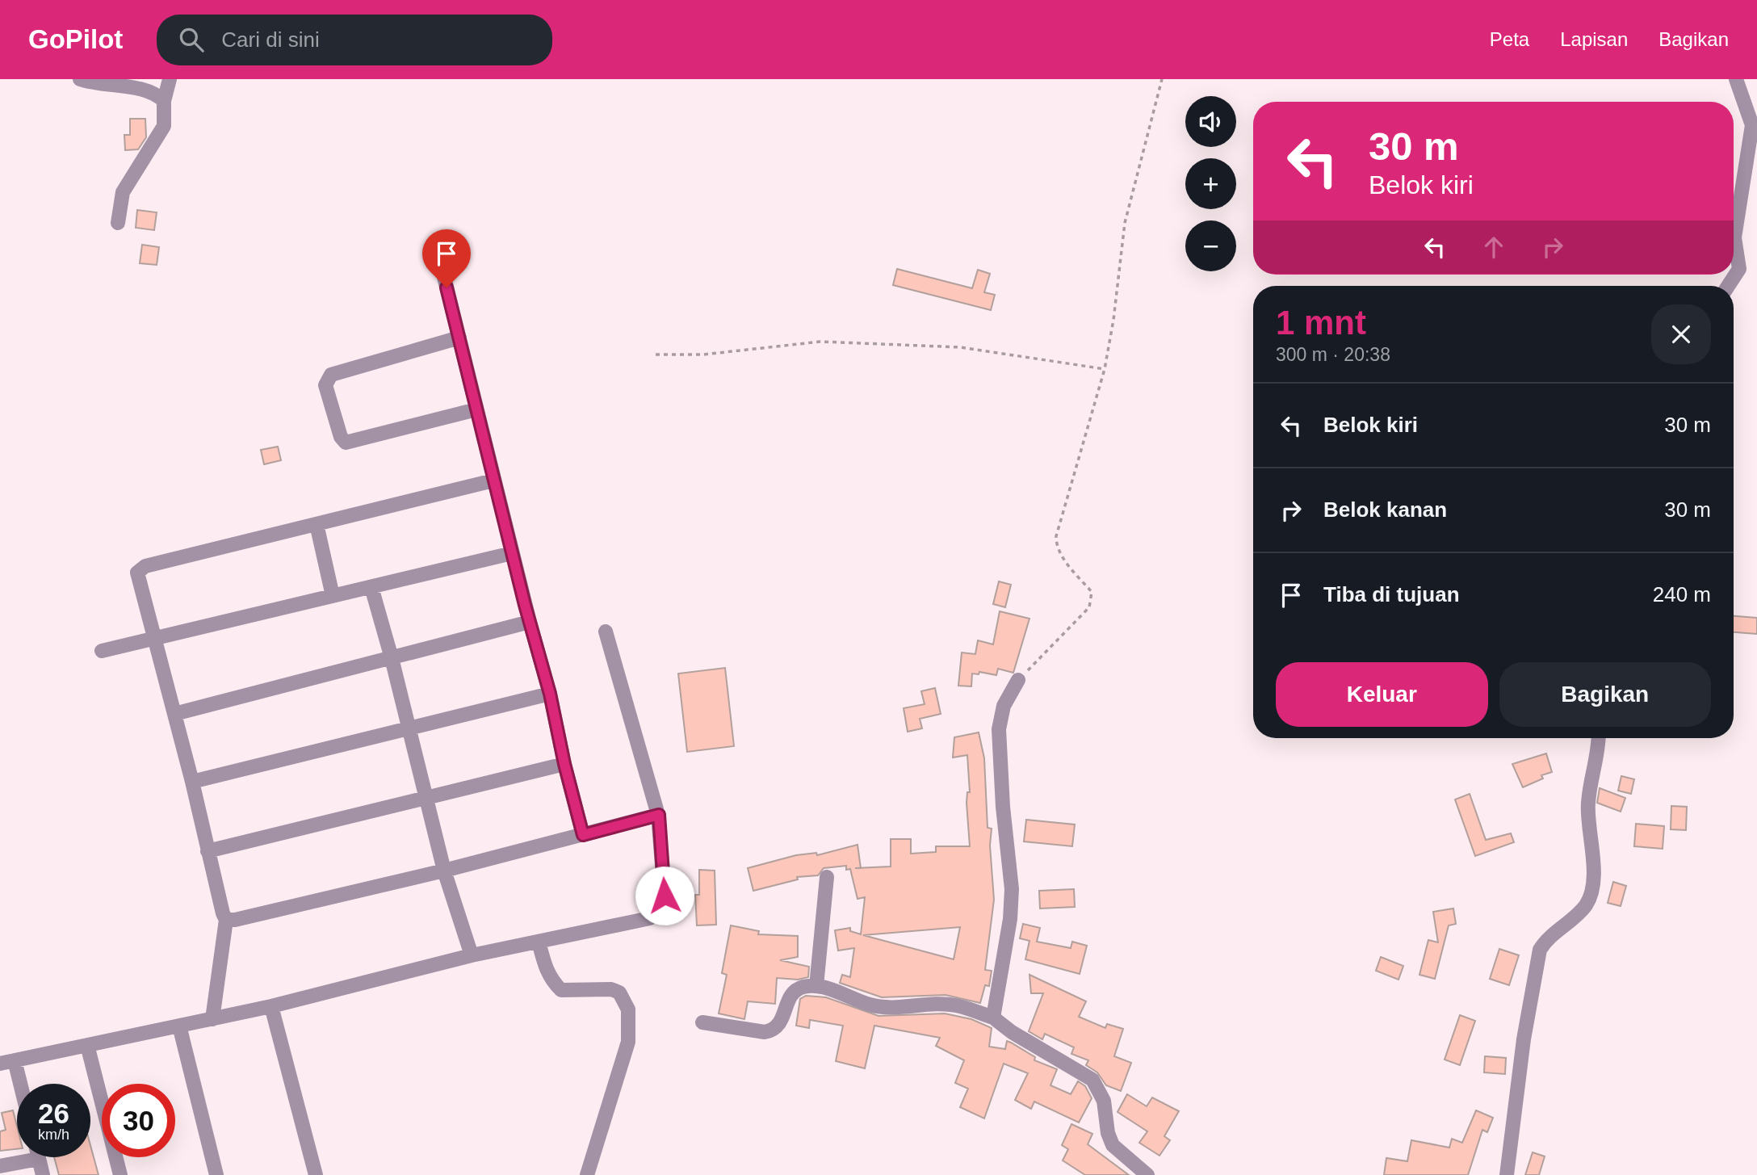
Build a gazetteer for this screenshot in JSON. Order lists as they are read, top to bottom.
{
  "page": {
    "header": "GoPilot",
    "search": "Cari di sini",
    "nav": ["Peta", "Lapisan", "Bagikan"],
    "map_buttons": ["+", "−"],
    "turn": ["30 m", "Belok kiri"],
    "heading": ["1 mnt", "300 m · 20:38"],
    "list": [
      {
        "name": "Belok kiri",
        "value": "30 m"
      },
      {
        "name": "Belok kanan",
        "value": "30 m"
      },
      {
        "name": "Tiba di tujuan",
        "value": "240 m"
      }
    ],
    "buttons": ["Keluar", "Bagikan"],
    "speed": "26 km/h",
    "limit": "30"
  }
}
